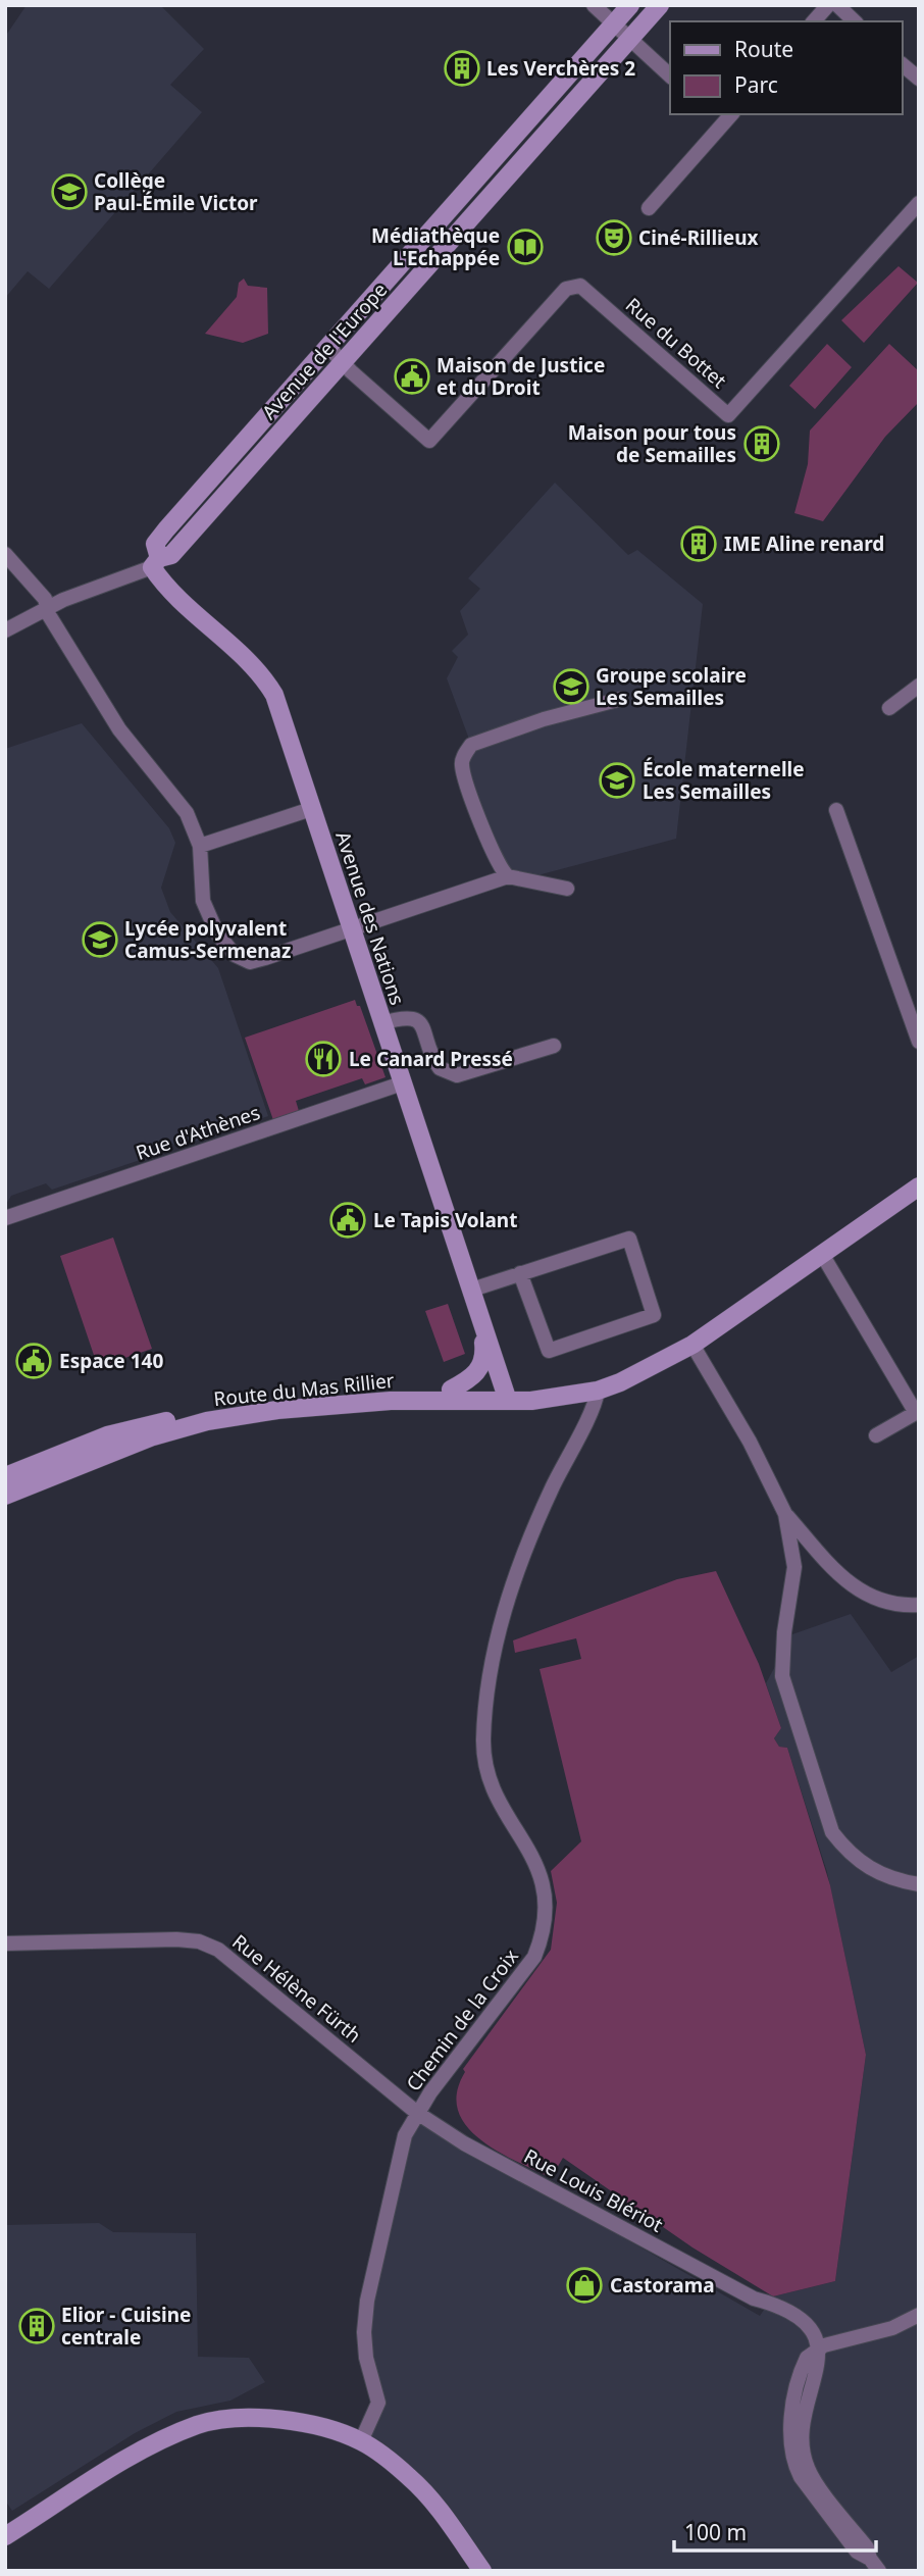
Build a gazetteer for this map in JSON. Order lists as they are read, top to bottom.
{
  "streets": {
    "street": [
      "Rue du Bottet",
      "Avenue de l'Europe",
      "Avenue des Nations",
      "Rue d'Athènes",
      "Route du Mas Rillier",
      "Rue Hélène Fürth",
      "Chemin de la Croix",
      "Rue Louis Blériot"
    ]
  },
  "crossings": [
    ["Rue du Bottet", "Avenue de l'Europe"],
    ["Avenue de l'Europe", "Avenue des Nations"],
    ["Avenue des Nations", "Rue d'Athènes"],
    ["Avenue des Nations", "Route du Mas Rillier"],
    ["Route du Mas Rillier", "Chemin de la Croix"],
    ["Rue Hélène Fürth", "Chemin de la Croix"],
    ["Rue Hélène Fürth", "Rue Louis Blériot"],
    ["Chemin de la Croix", "Rue Louis Blériot"]
  ],
  "places": {
    "building": [
      "Les Verchères 2",
      "Maison pour tous de Semailles",
      "IME Aline renard",
      "Elior - Cuisine centrale"
    ],
    "school or university": [
      "Collège Paul-Émile Victor",
      "Groupe scolaire Les Semailles",
      "École maternelle Les Semailles",
      "Lycée polyvalent Camus-Sermenaz"
    ],
    "theatre": ["Ciné-Rillieux"],
    "library": ["Médiathèque L'Echappée"],
    "public building": ["Maison de Justice et du Droit", "Le Tapis Volant", "Espace 140"],
    "restaurant": ["Le Canard Pressé"],
    "shop": ["Castorama"]
  },
  "legend": ["Route", "Parc"],
  "scale_bar": "100 m"
}
